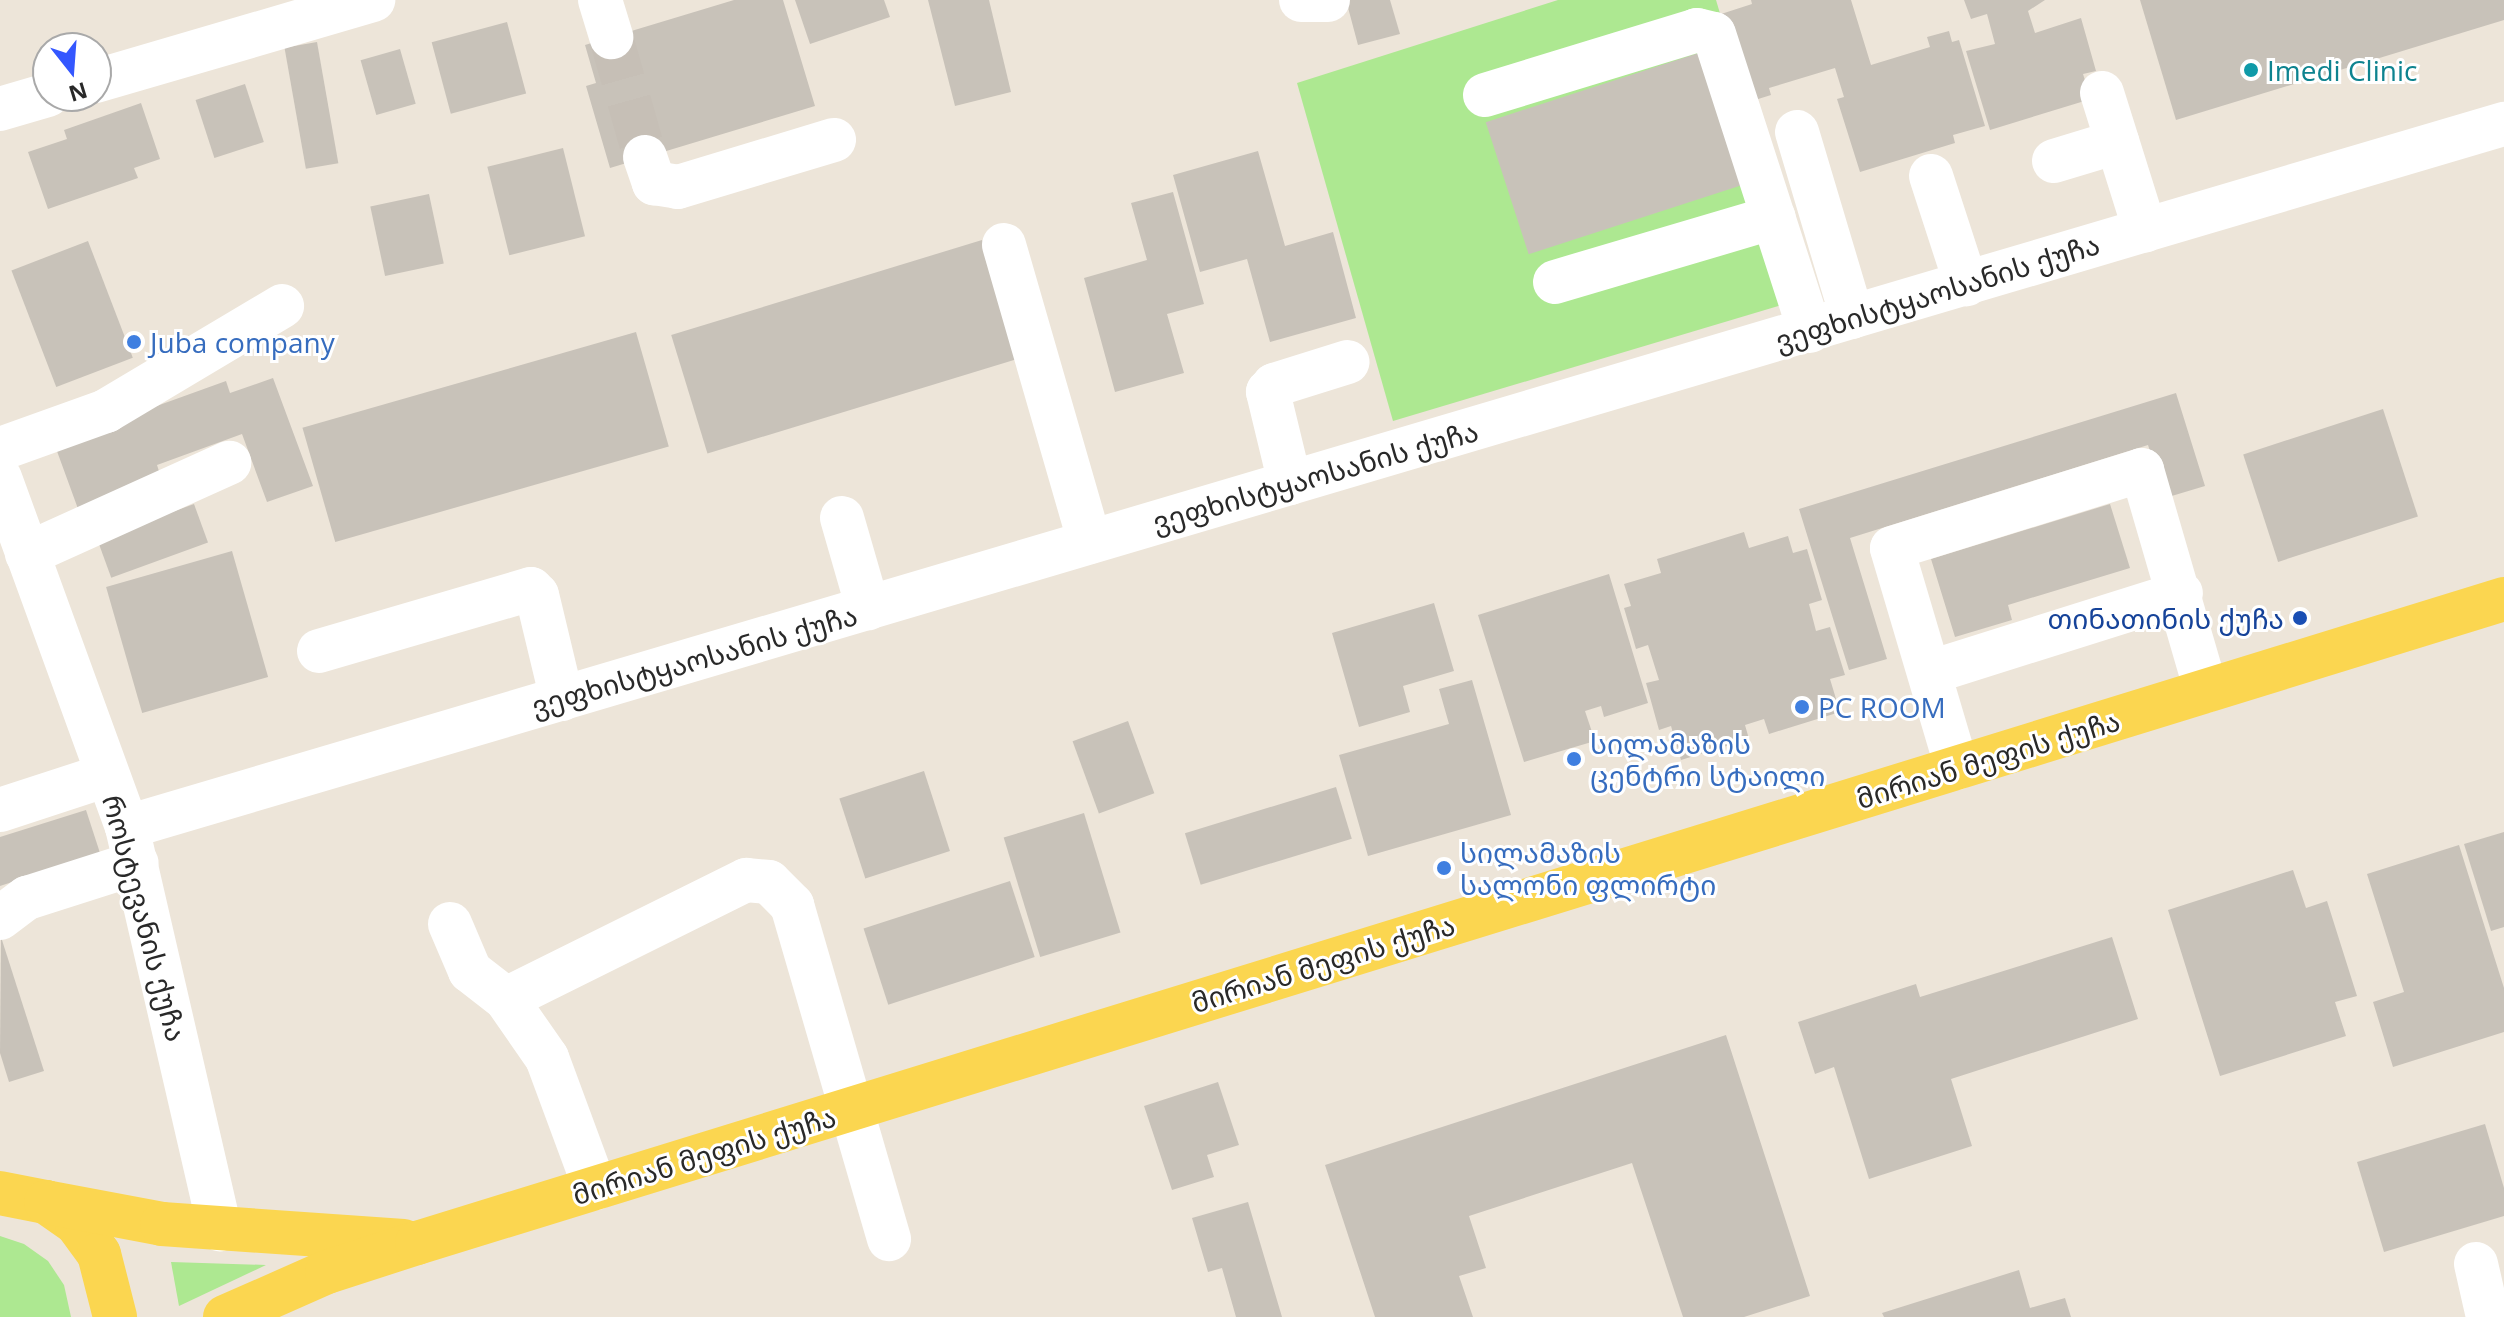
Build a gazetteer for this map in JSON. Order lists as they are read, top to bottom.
{
  "streets": {
    "main road": ["მირიან მეფის ქუჩა"],
    "street": ["ვეფხისტყაოსანის ქუჩა", "როსტევანის ქუჩა"]
  },
  "crossings": [
    ["ვეფხისტყაოსანის ქუჩა", "როსტევანის ქუჩა"],
    ["მირიან მეფის ქუჩა", "როსტევანის ქუჩა"]
  ],
  "places": [
    "Imedi Clinic",
    "Juba company",
    "თინათინის ქუჩა",
    "PC ROOM",
    "სილამაზის ცენტრი სტაილი",
    "სილამაზის სალონი ფლირტი"
  ],
  "north": "bottom"
}
